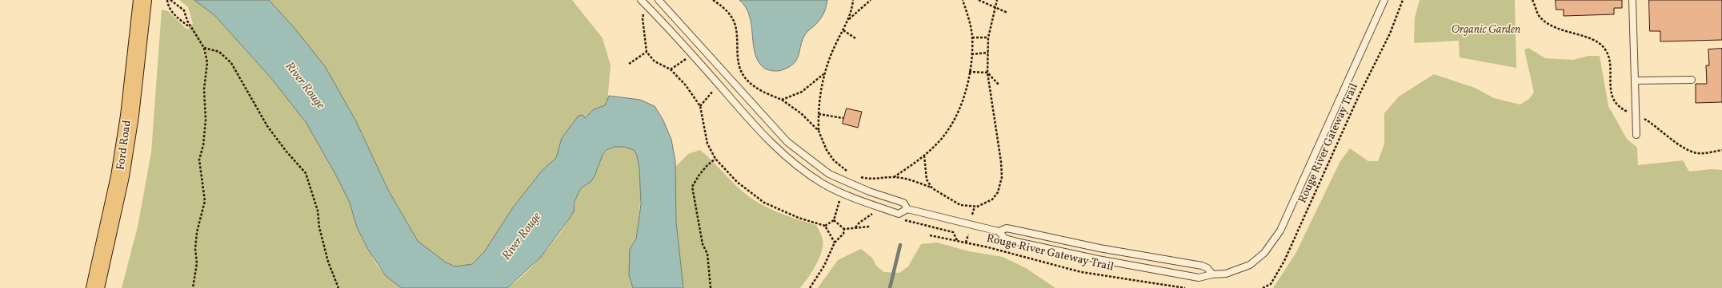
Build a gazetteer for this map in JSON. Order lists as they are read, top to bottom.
{
  "streets": {
    "main road": ["Ford Road"],
    "path": ["Rouge River Gateway Trail"]
  },
  "water": ["River Rouge"],
  "parks": ["Organic Garden"]
}
